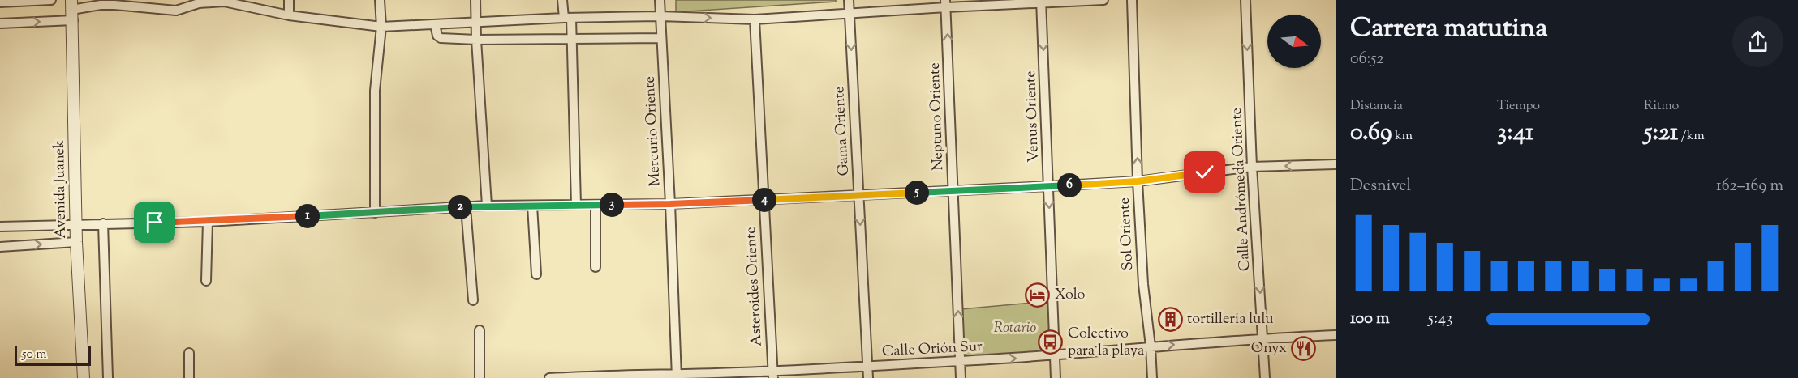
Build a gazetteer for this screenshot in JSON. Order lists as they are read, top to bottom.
{
  "streets": {
    "street": [
      "Neptuno Oriente",
      "Venus Oriente",
      "Mercurio Oriente",
      "Gama Oriente",
      "Avenida Juanek",
      "Calle Andrómeda Oriente",
      "Sol Oriente",
      "Asteroides Oriente",
      "Calle Orión Sur"
    ]
  },
  "crossings": [
    ["Neptuno Oriente", "Calle Orión Sur"],
    ["Venus Oriente", "Calle Orión Sur"],
    ["Mercurio Oriente", "Calle Orión Sur"],
    ["Gama Oriente", "Calle Orión Sur"],
    ["Calle Andrómeda Oriente", "Calle Orión Sur"],
    ["Sol Oriente", "Calle Orión Sur"],
    ["Asteroides Oriente", "Calle Orión Sur"]
  ],
  "one_way": [
    "Neptuno Oriente",
    "Venus Oriente",
    "Gama Oriente",
    "Calle Andrómeda Oriente",
    "Sol Oriente"
  ],
  "parks": ["Rotario"],
  "places": {
    "hotel": ["Xolo"],
    "building": ["tortilleria lulu"],
    "bus stop": ["Colectivo para la playa"],
    "restaurant": ["Onyx"]
  },
  "scale_bar": "50 m",
  "north": "right",
  "page": {
    "heading": ["Carrera matutina", "06:52"],
    "stats": [
      ["Distancia", "0.69 km"],
      ["Tiempo", "3:41"],
      ["Ritmo", "5:21 /km"]
    ],
    "chart": ["Desnivel", "162–169 m"],
    "pins": [
      "6",
      "5",
      "4",
      "3",
      "2",
      "1"
    ],
    "list": [
      {
        "name": "100 m",
        "note": "5:43"
      }
    ],
    "scale": "50 m"
  }
}
